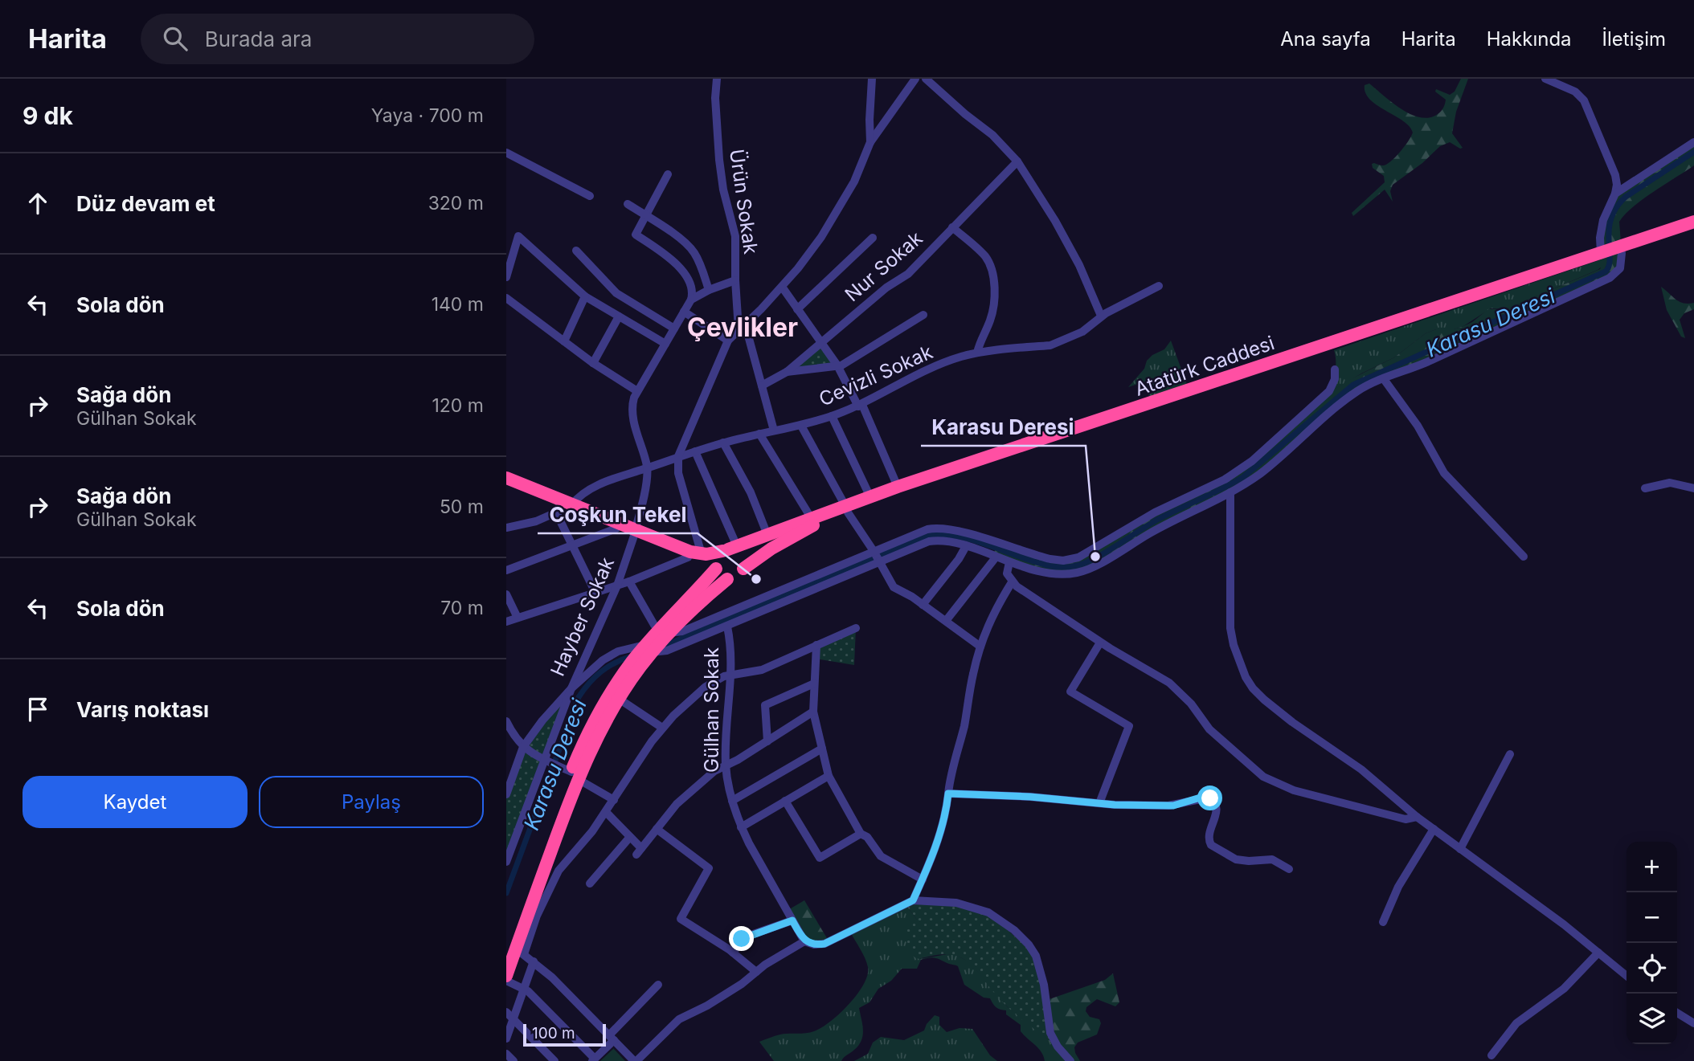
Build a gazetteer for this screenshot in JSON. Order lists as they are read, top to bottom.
{
  "streets": {
    "highway": ["Atatürk Caddesi"],
    "street": [
      "Ürün Sokak",
      "Nur Sokak",
      "Cevizli Sokak",
      "Hayber Sokak",
      "Gülhan Sokak"
    ]
  },
  "crossings": [
    ["Ürün Sokak", "Nur Sokak"],
    ["Ürün Sokak", "Cevizli Sokak"],
    ["Cevizli Sokak", "Hayber Sokak"]
  ],
  "districts": ["Çevlikler"],
  "water": ["Karasu Deresi"],
  "places": ["Karasu Deresi", "Coşkun Tekel"],
  "scale_bar": "100 m",
  "page": {
    "header": "Harita",
    "search": "Burada ara",
    "nav": [
      "Ana sayfa",
      "Harita",
      "Hakkında",
      "İletişim"
    ],
    "heading": ["9 dk", "Yaya · 700 m"],
    "list": [
      ["Düz devam et", "320 m"],
      ["Sola dön", "140 m"],
      ["Sağa dön", "Gülhan Sokak", "120 m"],
      ["Sağa dön", "Gülhan Sokak", "50 m"],
      ["Sola dön", "70 m"],
      "Varış noktası"
    ],
    "buttons": ["Kaydet", "Paylaş"],
    "map_buttons": ["+", "−"],
    "scale": "100 m"
  }
}
